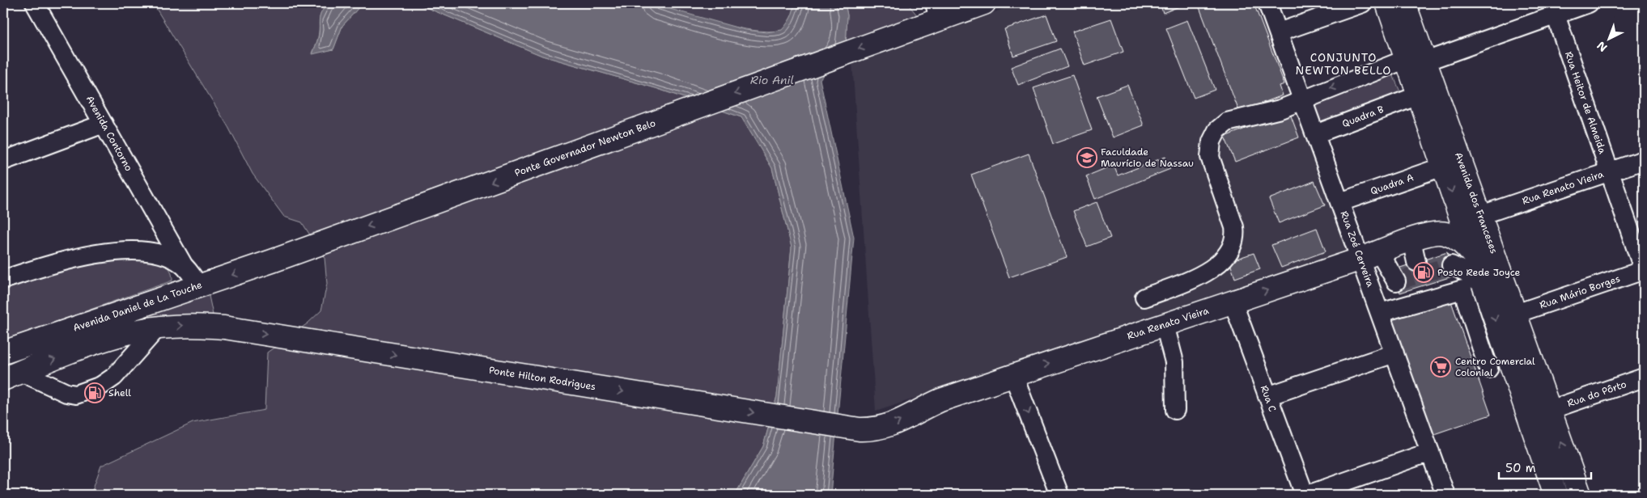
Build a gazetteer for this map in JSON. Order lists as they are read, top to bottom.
{
  "streets": {
    "main road": [
      "Ponte Governador Newton Belo",
      "Rua Renato Vieira",
      "Avenida dos Franceses",
      "Avenida Daniel de La Touche",
      "Ponte Hilton Rodrigues"
    ],
    "street": [
      "Rua Heitor de Almeida",
      "Quadra B",
      "Avenida Contorno",
      "Quadra A",
      "Rua Zoé Cerveira",
      "Rua Mário Borges",
      "Rua do Pôrto",
      "Rua C"
    ]
  },
  "crossings": [
    ["Rua Heitor de Almeida", "Rua Renato Vieira"],
    ["Rua Heitor de Almeida", "Rua Mário Borges"],
    ["Quadra B", "Rua Zoé Cerveira"],
    ["Avenida Contorno", "Avenida Daniel de La Touche"],
    ["Ponte Governador Newton Belo", "Avenida Daniel de La Touche"],
    ["Quadra A", "Avenida dos Franceses"],
    ["Quadra A", "Rua Zoé Cerveira"],
    ["Rua Renato Vieira", "Avenida dos Franceses"],
    ["Rua Renato Vieira", "Rua Zoé Cerveira"],
    ["Rua Renato Vieira", "Ponte Hilton Rodrigues"],
    ["Rua Renato Vieira", "Rua C"],
    ["Avenida dos Franceses", "Rua Mário Borges"],
    ["Avenida dos Franceses", "Rua do Pôrto"]
  ],
  "one_way": ["Ponte Governador Newton Belo", "Ponte Hilton Rodrigues"],
  "districts": ["CONJUNTO NEWTON BELLO"],
  "water": ["Rio Anil"],
  "places": {
    "school or university": ["Faculdade Maurício de Nassau"],
    "fuel station": ["Posto Rede Joyce", "Shell"],
    "supermarket": ["Centro Comercial Colonial"]
  },
  "scale_bar": "50 m",
  "north": "bottom left"
}
